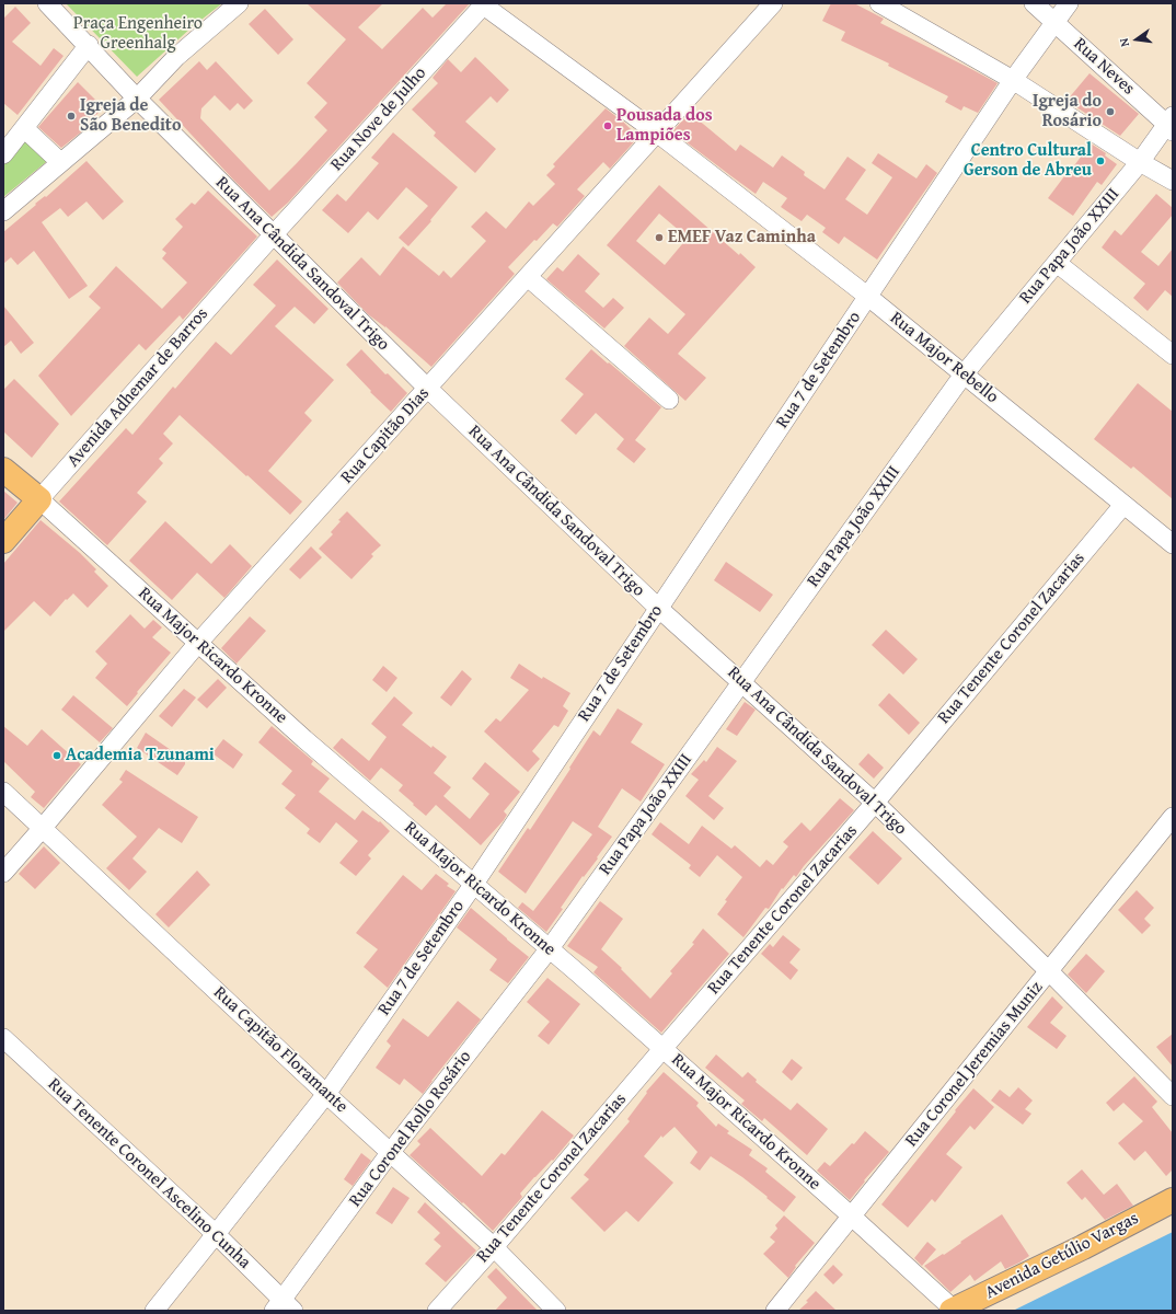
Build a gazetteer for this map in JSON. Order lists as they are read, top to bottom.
{
  "streets": {
    "main road": ["Avenida Adhemar de Barros", "Rua Major Ricardo Kronne", "Avenida Getúlio Vargas"],
    "street": [
      "Rua Neves",
      "Rua Nove de Julho",
      "Rua Papa João XXIII",
      "Rua Ana Cândida Sandoval Trigo",
      "Rua Major Rebello",
      "Rua 7 de Setembro",
      "Rua Capitão Dias",
      "Rua Tenente Coronel Zacarias",
      "Rua Capitão Floramante",
      "Rua Coronel Jeremias Muniz",
      "Rua Coronel Rollo Rosário",
      "Rua Tenente Coronel Ascelino Cunha"
    ]
  },
  "crossings": [
    ["Rua Neves", "Rua Papa João XXIII"],
    ["Rua Neves", "Rua 7 de Setembro"],
    ["Rua Nove de Julho", "Rua Ana Cândida Sandoval Trigo"],
    ["Rua Nove de Julho", "Rua Major Rebello"],
    ["Rua Nove de Julho", "Avenida Adhemar de Barros"],
    ["Rua Papa João XXIII", "Rua Ana Cândida Sandoval Trigo"],
    ["Rua Papa João XXIII", "Rua Major Rebello"],
    ["Rua Papa João XXIII", "Rua Major Ricardo Kronne"],
    ["Rua Papa João XXIII", "Rua Coronel Rollo Rosário"],
    ["Rua Ana Cândida Sandoval Trigo", "Rua 7 de Setembro"],
    ["Rua Ana Cândida Sandoval Trigo", "Avenida Adhemar de Barros"],
    ["Rua Ana Cândida Sandoval Trigo", "Rua Capitão Dias"],
    ["Rua Ana Cândida Sandoval Trigo", "Rua Tenente Coronel Zacarias"],
    ["Rua Ana Cândida Sandoval Trigo", "Rua Coronel Jeremias Muniz"],
    ["Rua Major Rebello", "Rua 7 de Setembro"],
    ["Rua Major Rebello", "Rua Capitão Dias"],
    ["Rua Major Rebello", "Rua Tenente Coronel Zacarias"],
    ["Rua 7 de Setembro", "Rua Major Ricardo Kronne"],
    ["Rua 7 de Setembro", "Rua Capitão Floramante"],
    ["Rua 7 de Setembro", "Rua Tenente Coronel Ascelino Cunha"],
    ["Avenida Adhemar de Barros", "Rua Major Ricardo Kronne"],
    ["Rua Capitão Dias", "Rua Major Ricardo Kronne"],
    ["Rua Capitão Dias", "Rua Capitão Floramante"],
    ["Rua Tenente Coronel Zacarias", "Rua Major Ricardo Kronne"],
    ["Rua Tenente Coronel Zacarias", "Rua Capitão Floramante"],
    ["Rua Major Ricardo Kronne", "Rua Coronel Jeremias Muniz"],
    ["Rua Major Ricardo Kronne", "Rua Coronel Rollo Rosário"],
    ["Rua Major Ricardo Kronne", "Avenida Getúlio Vargas"],
    ["Rua Capitão Floramante", "Rua Coronel Rollo Rosário"],
    ["Rua Coronel Rollo Rosário", "Rua Tenente Coronel Ascelino Cunha"]
  ],
  "parks": ["Praça Engenheiro Greenhalg"],
  "places": [
    "Igreja do Rosário",
    "Igreja de São Benedito",
    "Pousada dos Lampiões",
    "Centro Cultural Gerson de Abreu",
    "EMEF Vaz Caminha",
    "Academia Tzunami"
  ],
  "north": "left"
}
